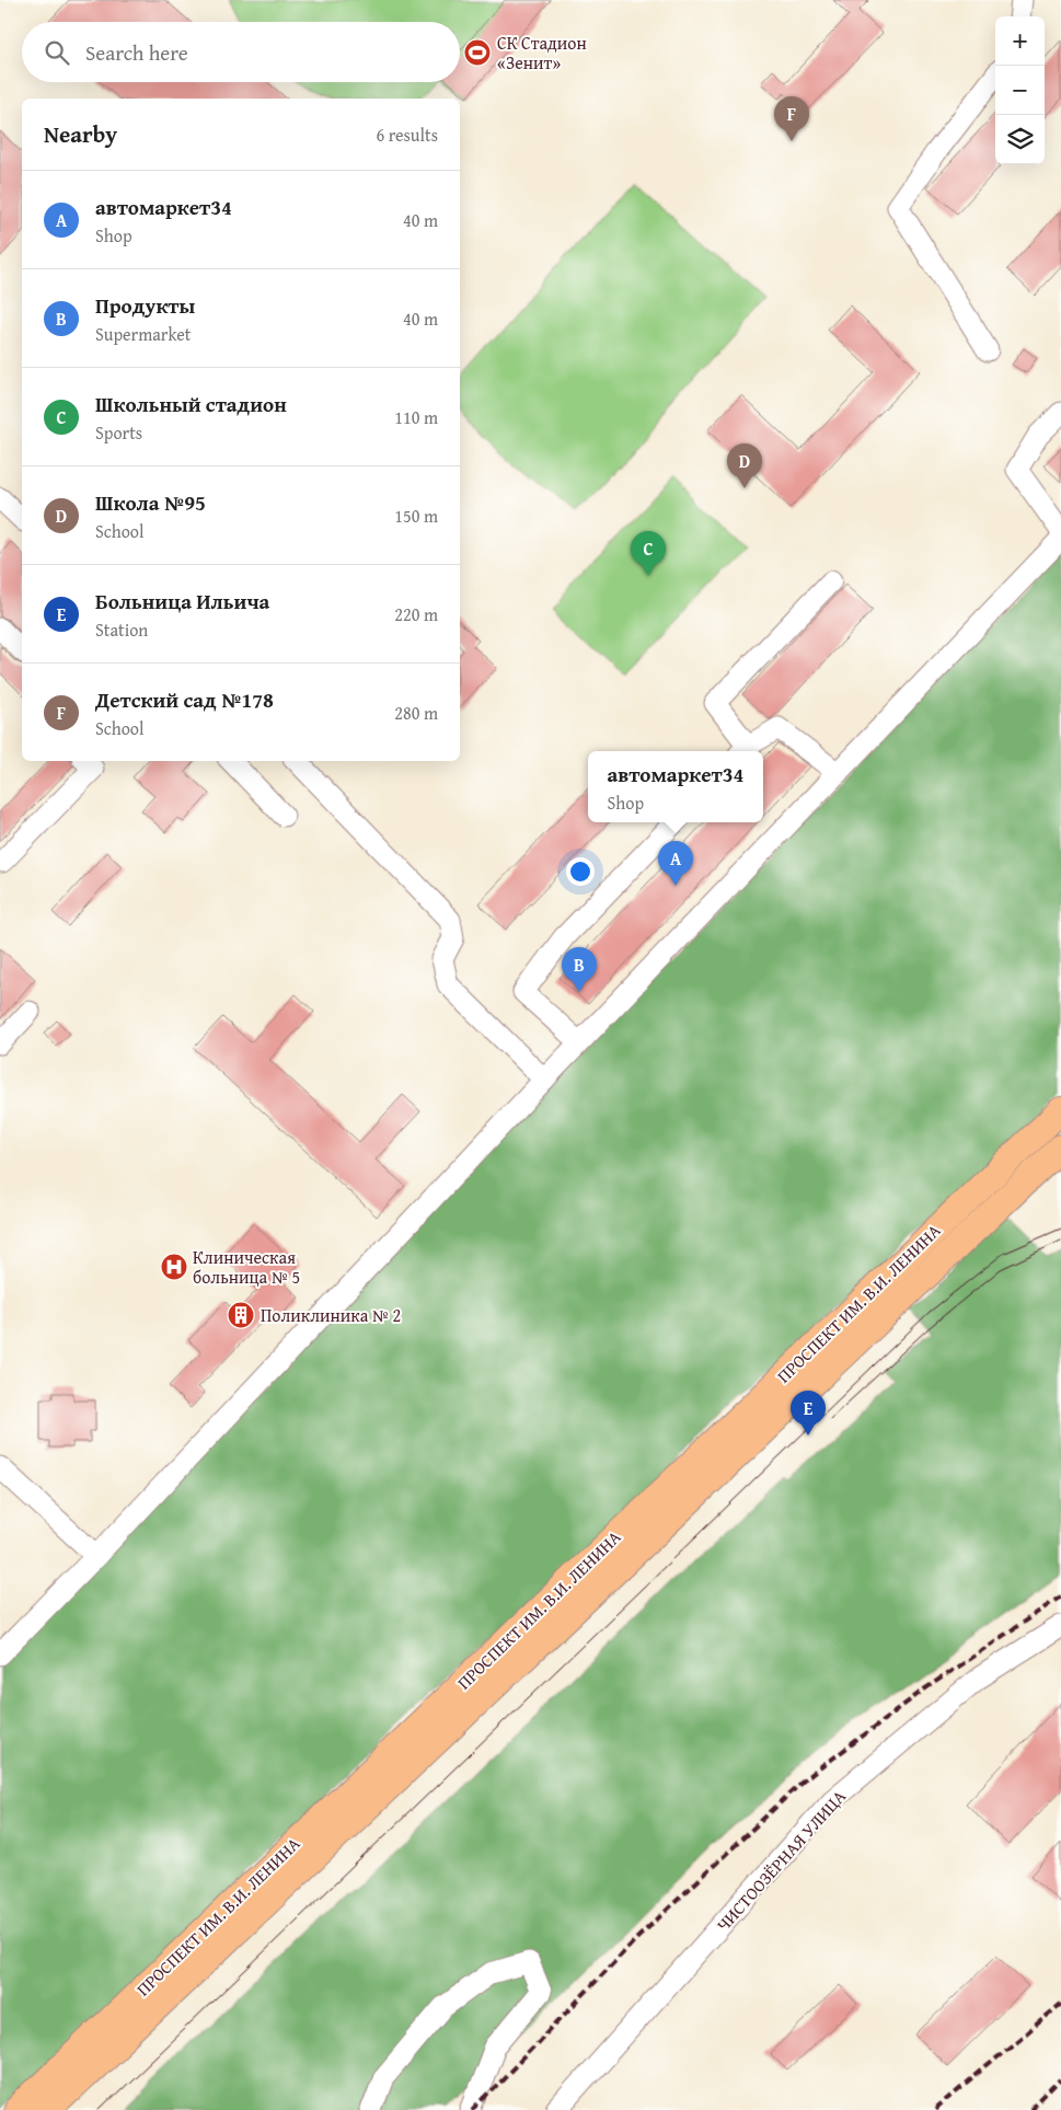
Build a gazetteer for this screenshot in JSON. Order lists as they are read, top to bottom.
{
  "streets": {
    "main road": ["ПРОСПЕКТ ИМ. В.И. ЛЕНИНА"],
    "street": ["ЧИСТООЗЁРНАЯ УЛИЦА"]
  },
  "places": {
    "sports": ["СК Стадион «Зенит»"],
    "hospital": ["Клиническая больница № 5"],
    "building": ["Поликлиника № 2"]
  },
  "page": {
    "map_buttons": ["+", "−"],
    "search": "Search here",
    "pins": [
      "F",
      "D",
      "C",
      "A",
      "B",
      "E"
    ],
    "heading": ["Nearby", "6 results"],
    "list": [
      {
        "mark": "A",
        "name": "автомаркет34",
        "note": "Shop",
        "value": "40 m"
      },
      {
        "mark": "B",
        "name": "Продукты",
        "note": "Supermarket",
        "value": "40 m"
      },
      {
        "mark": "C",
        "name": "Школьный стадион",
        "note": "Sports",
        "value": "110 m"
      },
      {
        "mark": "D",
        "name": "Школа №95",
        "note": "School",
        "value": "150 m"
      },
      {
        "mark": "E",
        "name": "Больница Ильича",
        "note": "Station",
        "value": "220 m"
      },
      {
        "mark": "F",
        "name": "Детский сад №178",
        "note": "School",
        "value": "280 m"
      }
    ],
    "popup": ["автомаркет34", "Shop"]
  }
}
